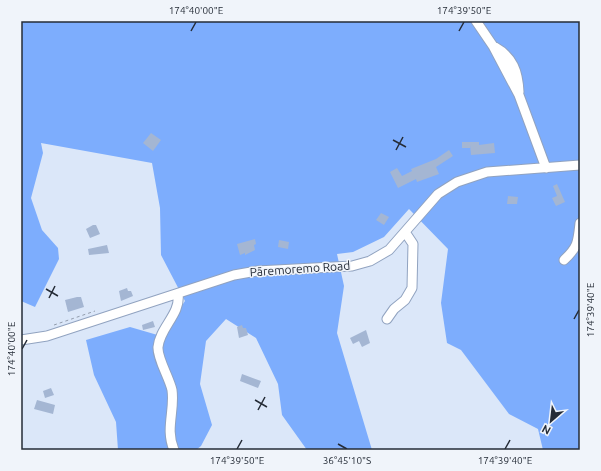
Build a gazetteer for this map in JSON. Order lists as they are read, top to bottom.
{
  "streets": {
    "street": ["Pāremoremo Road"]
  },
  "north": "bottom left",
  "coordinates": [
    "174°40'00\"E",
    "174°39'50\"E",
    "174°39'40\"E",
    "36°45'10\"S"
  ]
}
